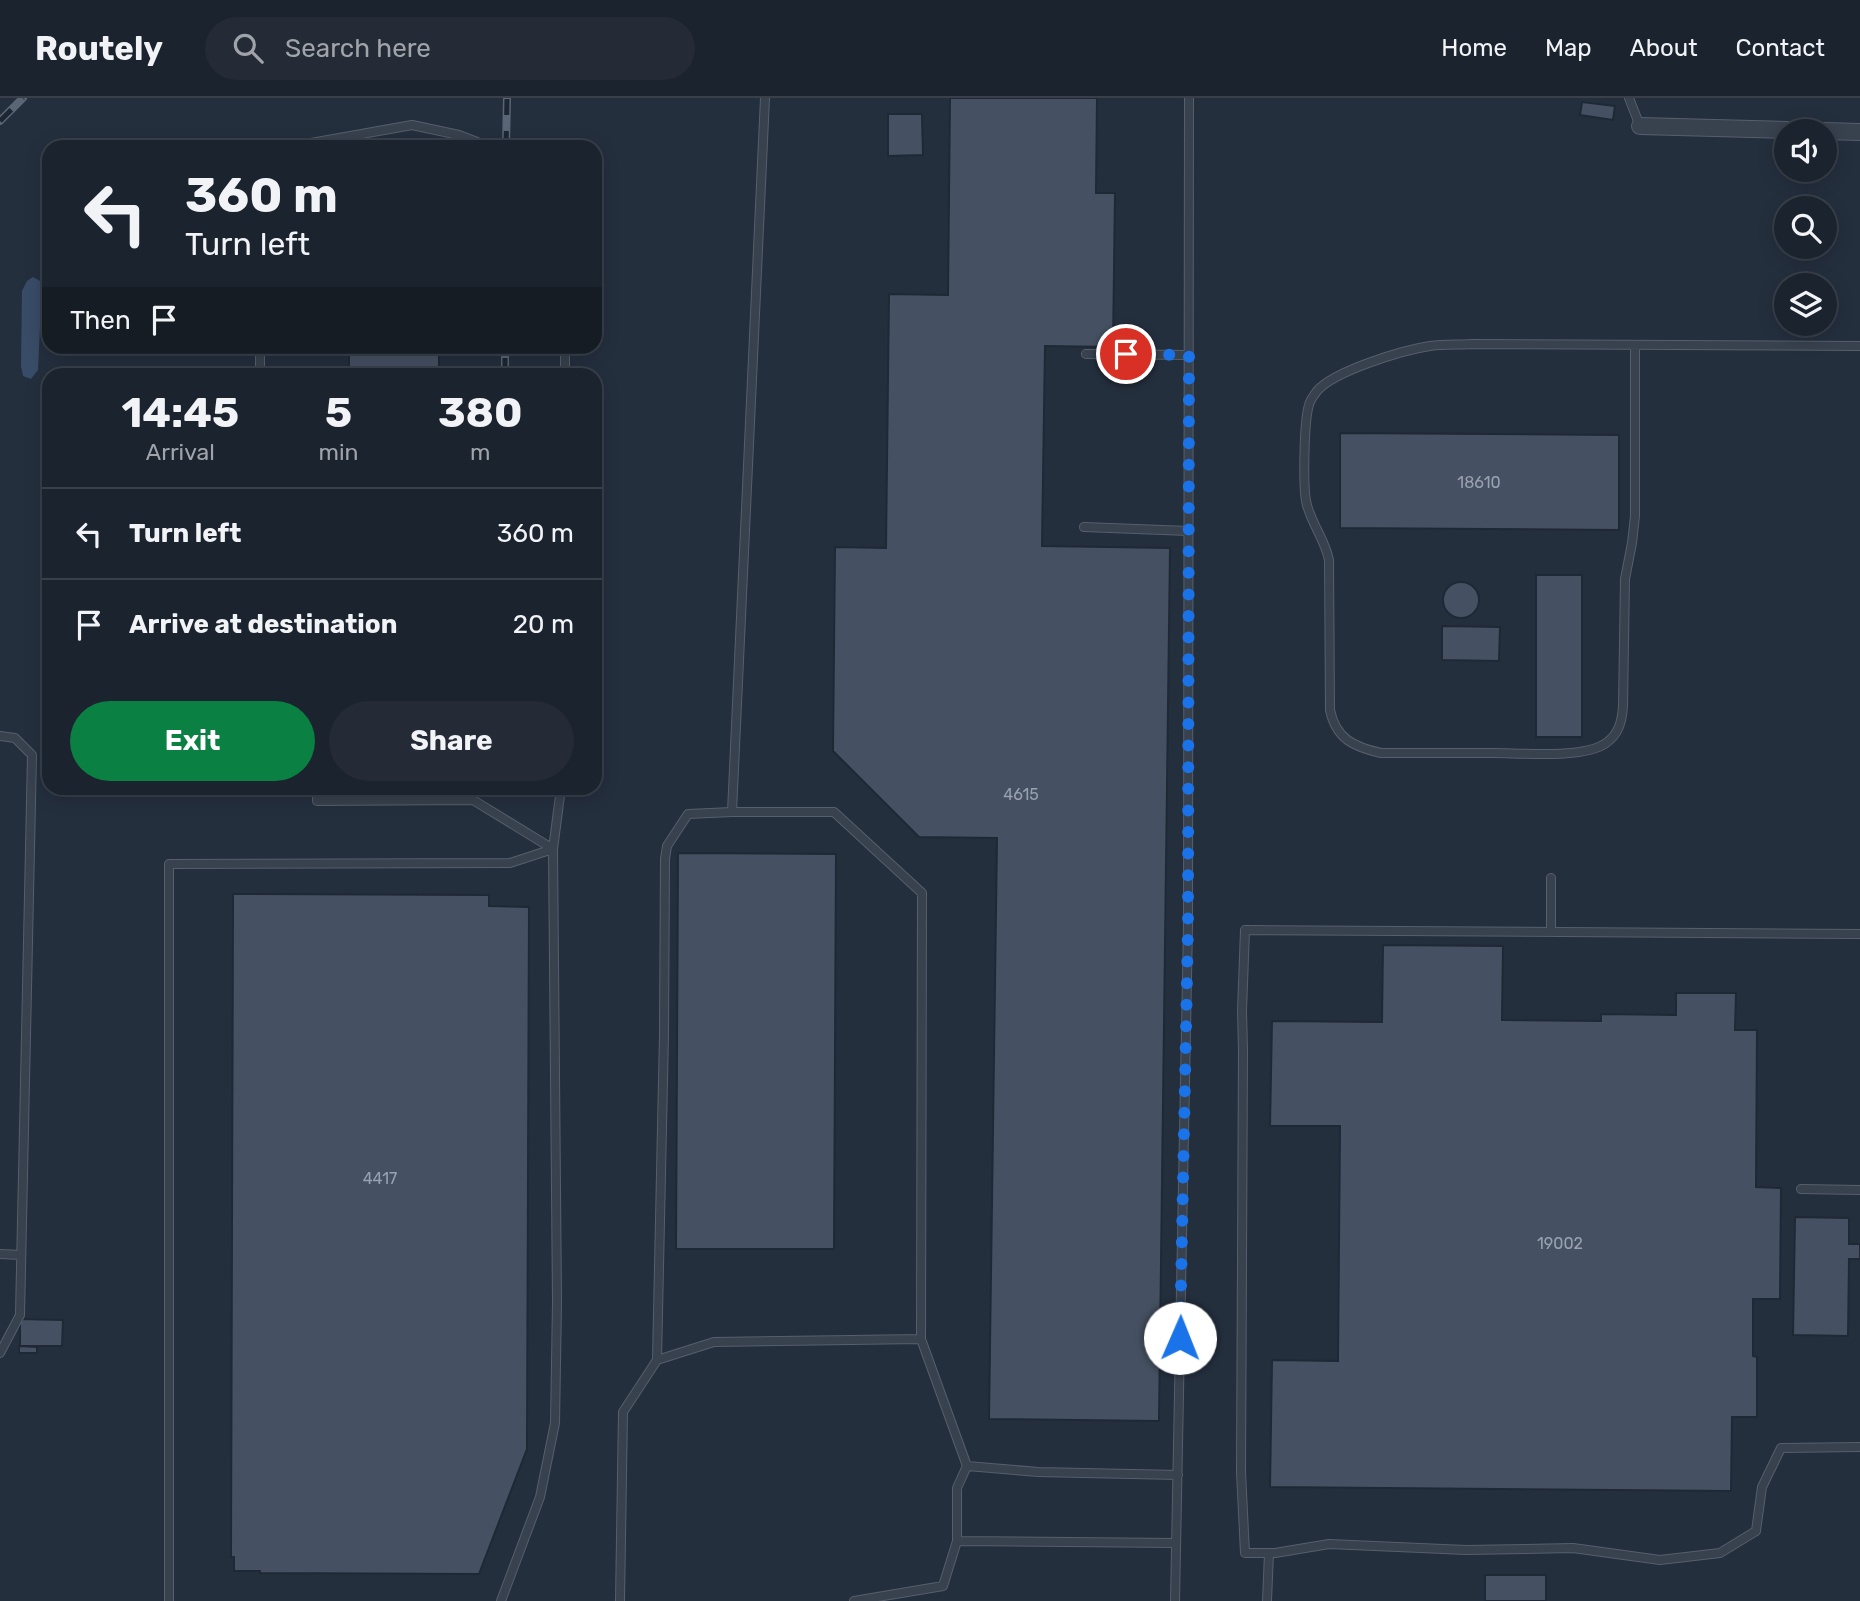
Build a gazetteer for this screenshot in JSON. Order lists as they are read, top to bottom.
{
  "house_numbers": [
    "18610",
    "4615",
    "4417",
    "19002"
  ],
  "page": {
    "header": "Routely",
    "search": "Search here",
    "nav": [
      "Home",
      "Map",
      "About",
      "Contact"
    ],
    "turn": ["360 m", "Turn left"],
    "then": "Then",
    "eta": [
      "14:45",
      "Arrival",
      "5",
      "min",
      "380",
      "m"
    ],
    "list": [
      {
        "name": "Turn left",
        "value": "360 m"
      },
      {
        "name": "Arrive at destination",
        "value": "20 m"
      }
    ],
    "buttons": ["Exit", "Share"]
  }
}
